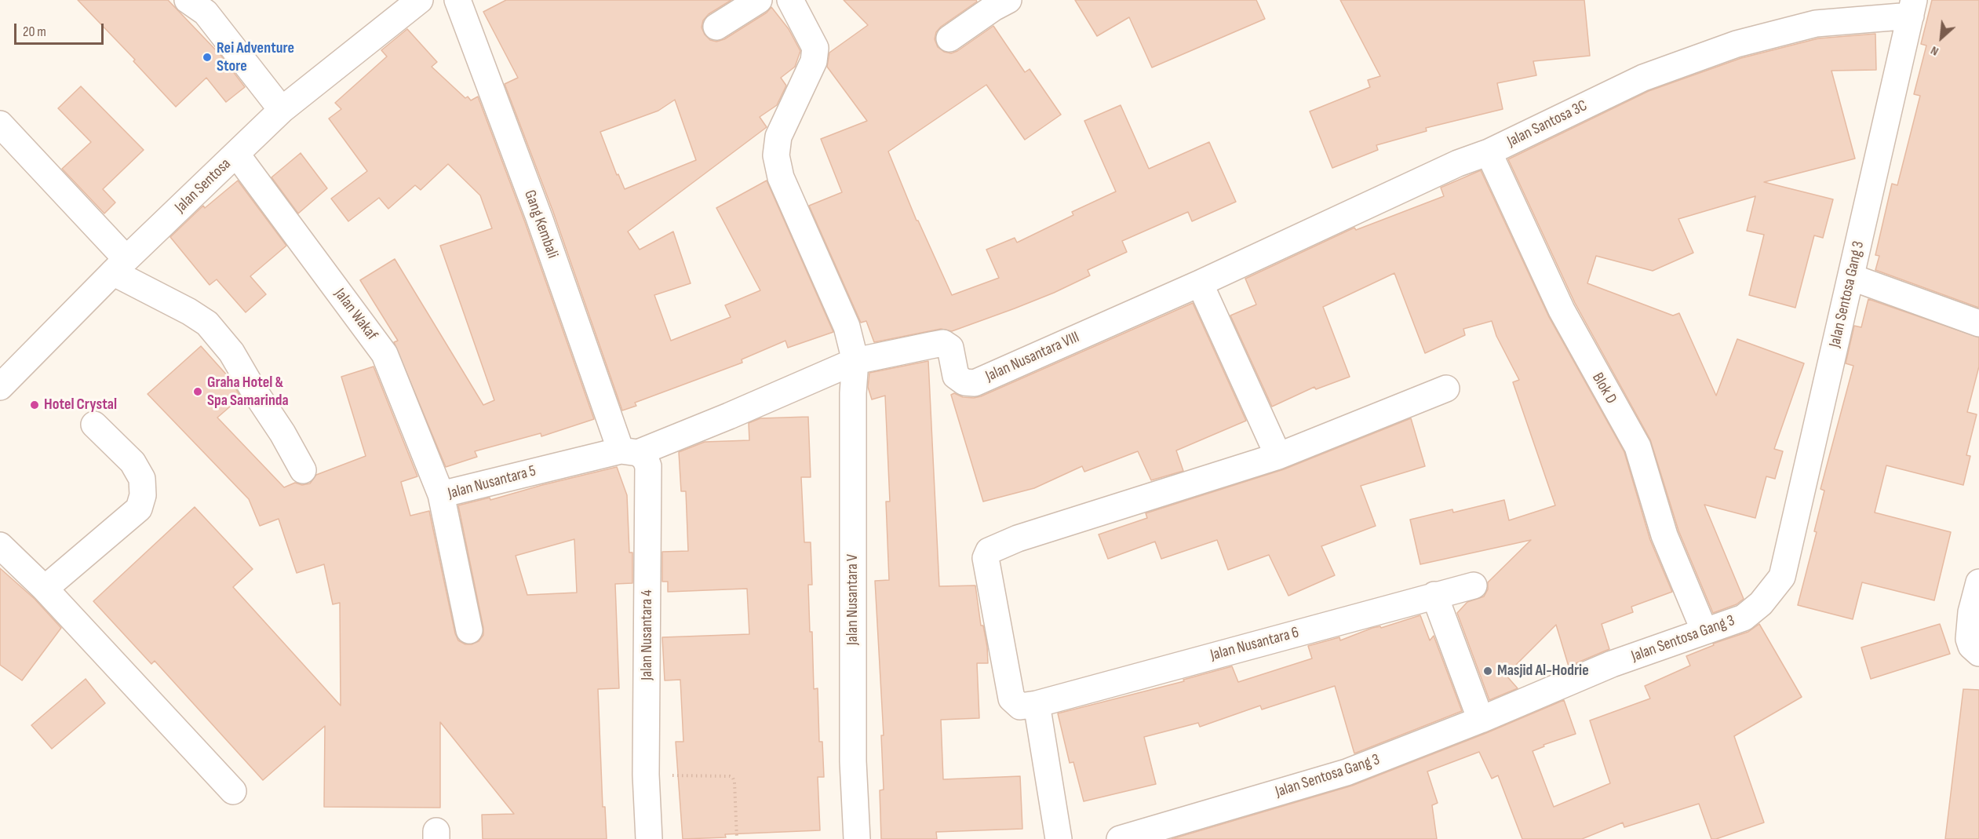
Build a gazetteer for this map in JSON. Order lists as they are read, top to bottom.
{
  "streets": {
    "street": [
      "Jalan Santosa 3C",
      "Jalan Sentosa",
      "Gang Kembali",
      "Jalan Sentosa Gang 3",
      "Jalan Wakaf",
      "Jalan Nusantara VIII",
      "Blok D",
      "Jalan Nusantara 5",
      "Jalan Nusantara V",
      "Jalan Nusantara 4",
      "Jalan Nusantara 6"
    ]
  },
  "crossings": [
    ["Jalan Santosa 3C", "Jalan Sentosa Gang 3"],
    ["Jalan Santosa 3C", "Jalan Nusantara VIII"],
    ["Jalan Santosa 3C", "Blok D"],
    ["Jalan Sentosa", "Jalan Wakaf"],
    ["Gang Kembali", "Jalan Nusantara 5"],
    ["Gang Kembali", "Jalan Nusantara 4"],
    ["Jalan Sentosa Gang 3", "Blok D"],
    ["Jalan Wakaf", "Jalan Nusantara 5"],
    ["Jalan Nusantara VIII", "Jalan Nusantara 5"],
    ["Jalan Nusantara VIII", "Jalan Nusantara V"],
    ["Jalan Nusantara 5", "Jalan Nusantara V"],
    ["Jalan Nusantara 5", "Jalan Nusantara 4"]
  ],
  "places": [
    "Rei Adventure Store",
    "Graha Hotel & Spa Samarinda",
    "Hotel Crystal",
    "Masjid Al-Hodrie"
  ],
  "scale_bar": "20 m",
  "north": "bottom left"
}
